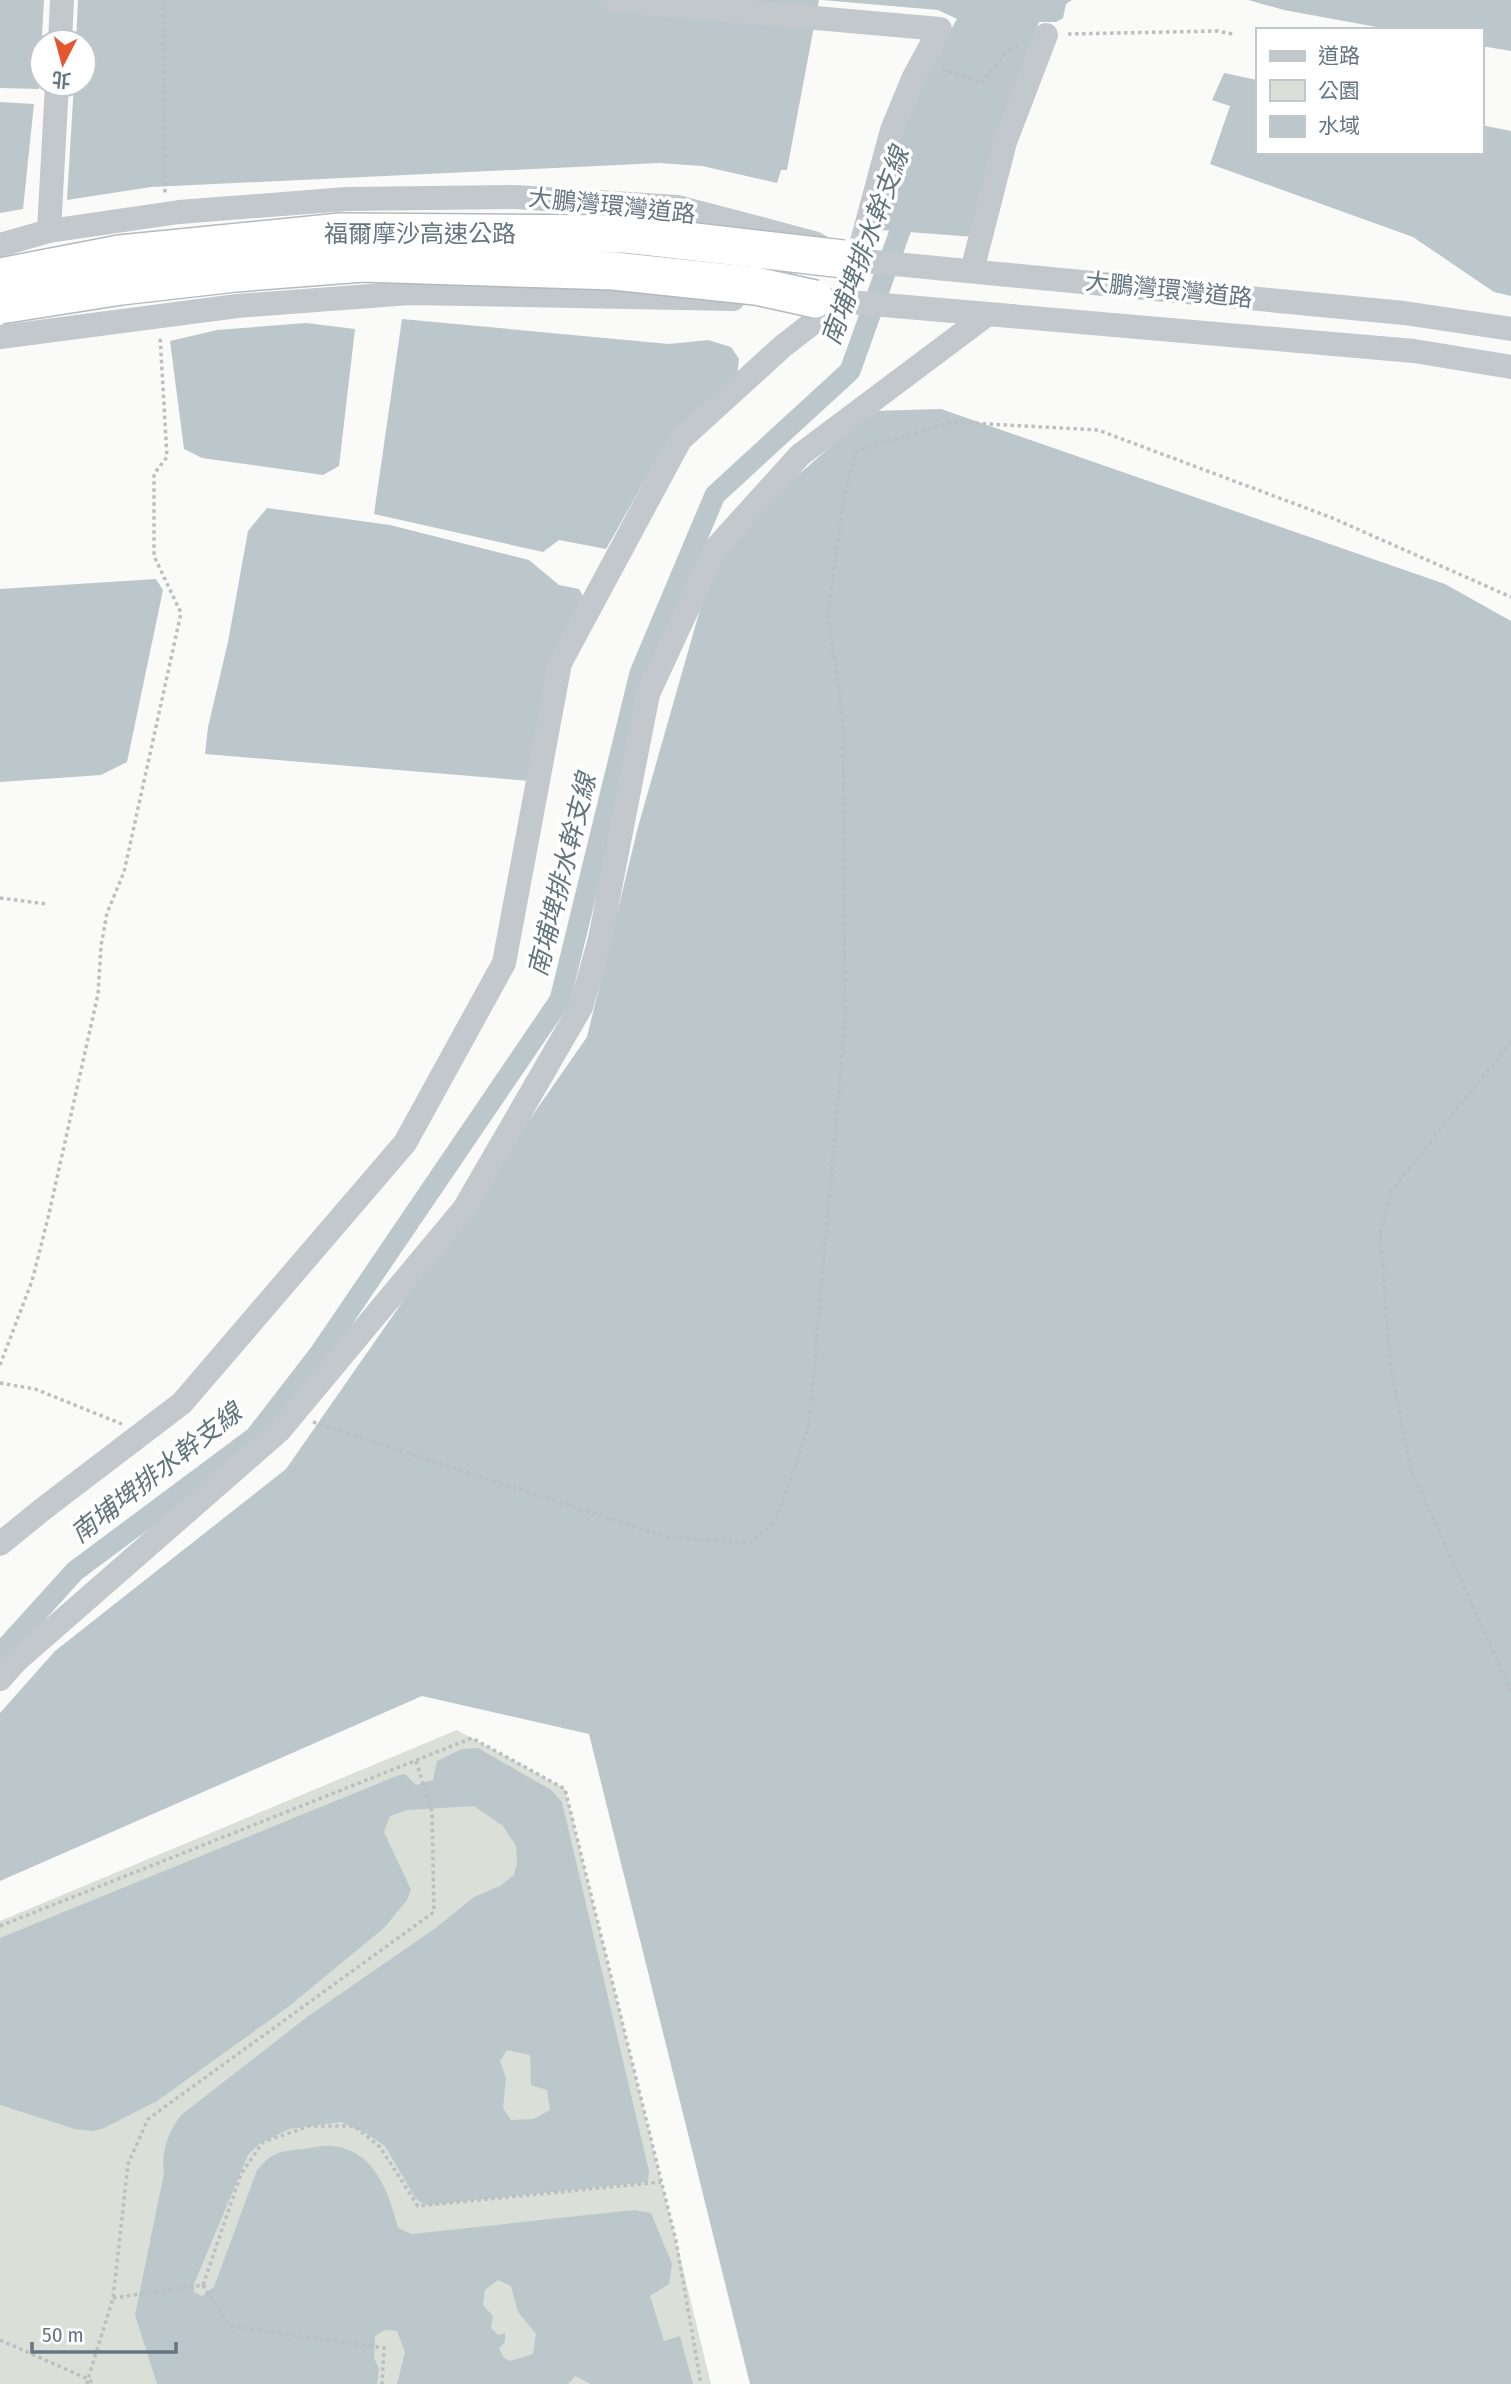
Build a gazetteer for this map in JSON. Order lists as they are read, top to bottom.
{
  "streets": {
    "highway": ["福爾摩沙高速公路"],
    "street": ["大鵬灣環灣道路"]
  },
  "crossings": [
    ["大鵬灣環灣道路", "福爾摩沙高速公路"]
  ],
  "water": ["南埔埤排水幹支線"],
  "legend": ["道路", "公園", "水域"],
  "scale_bar": "50 m",
  "north": "bottom"
}
